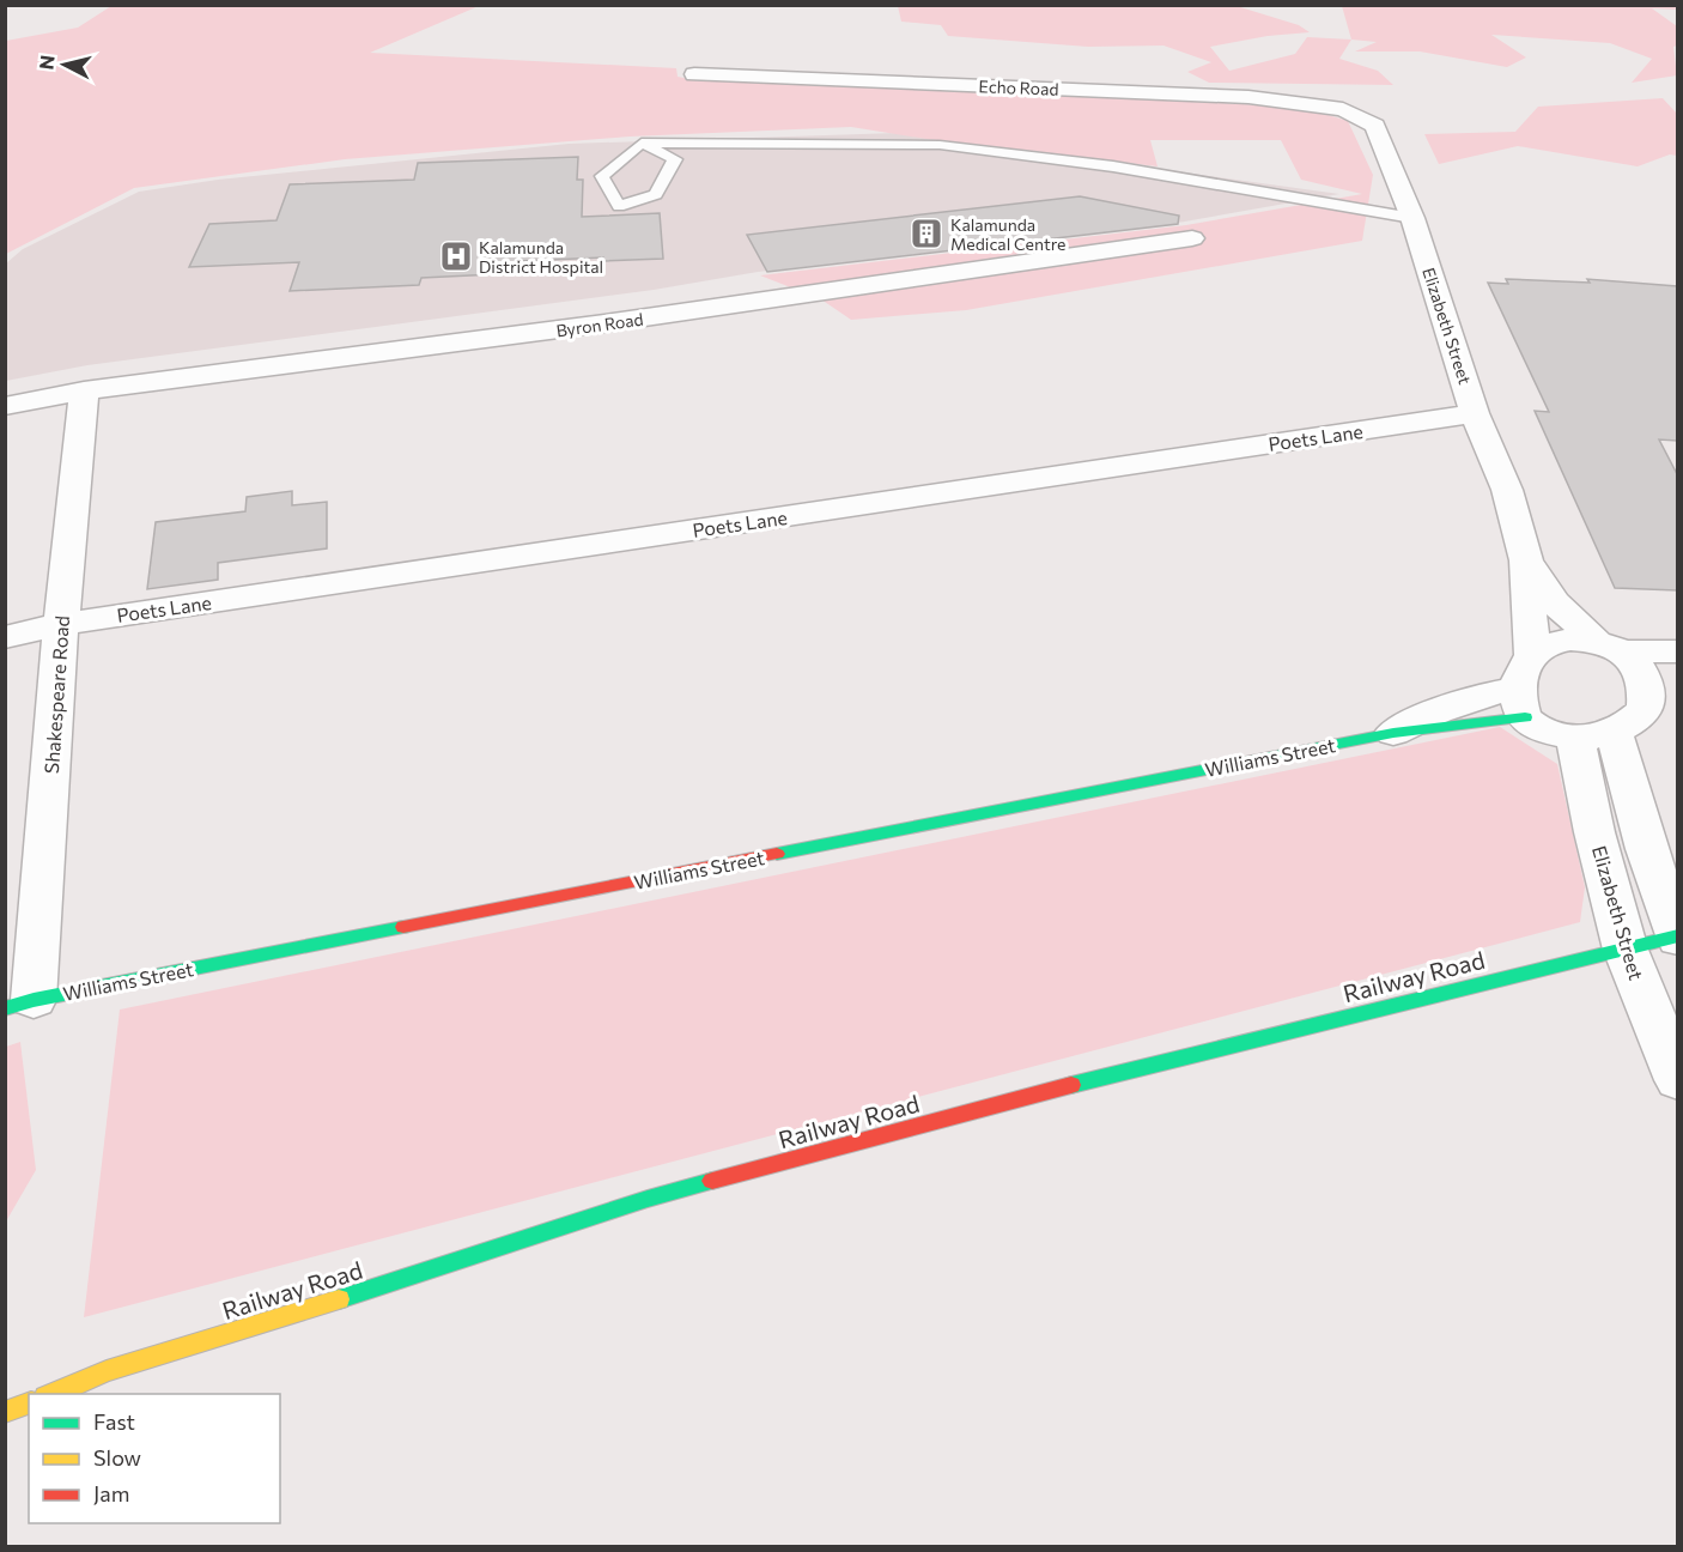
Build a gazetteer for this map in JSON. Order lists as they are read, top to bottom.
{
  "streets": {
    "street": [
      "Echo Road",
      "Byron Road",
      "Elizabeth Street",
      "Poets Lane",
      "Shakespeare Road",
      "Williams Street",
      "Railway Road"
    ]
  },
  "crossings": [
    ["Echo Road", "Elizabeth Street"],
    ["Byron Road", "Shakespeare Road"],
    ["Elizabeth Street", "Poets Lane"],
    ["Elizabeth Street", "Williams Street"],
    ["Elizabeth Street", "Railway Road"],
    ["Poets Lane", "Shakespeare Road"],
    ["Shakespeare Road", "Williams Street"]
  ],
  "places": {
    "building": ["Kalamunda Medical Centre"],
    "hospital": ["Kalamunda District Hospital"]
  },
  "legend": ["Fast", "Slow", "Jam"],
  "north": "left"
}
